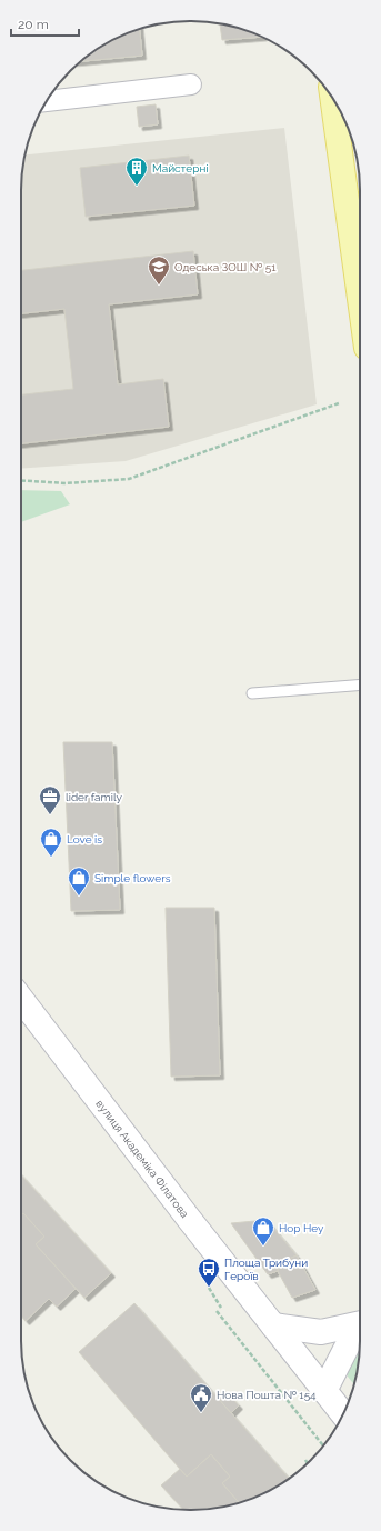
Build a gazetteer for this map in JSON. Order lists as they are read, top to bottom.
{
  "streets": {
    "main road": ["вулиця Академіка Філатова"]
  },
  "places": {
    "building": ["Майстерні"],
    "school or university": ["Одеська ЗОШ № 51"],
    "office": ["lider family"],
    "shop": ["Love is", "Simple flowers", "Hop Hey"],
    "bus stop": ["Площа Трибуни Героїв"],
    "public building": ["Нова Пошта № 154"]
  },
  "scale_bar": "20 m"
}
